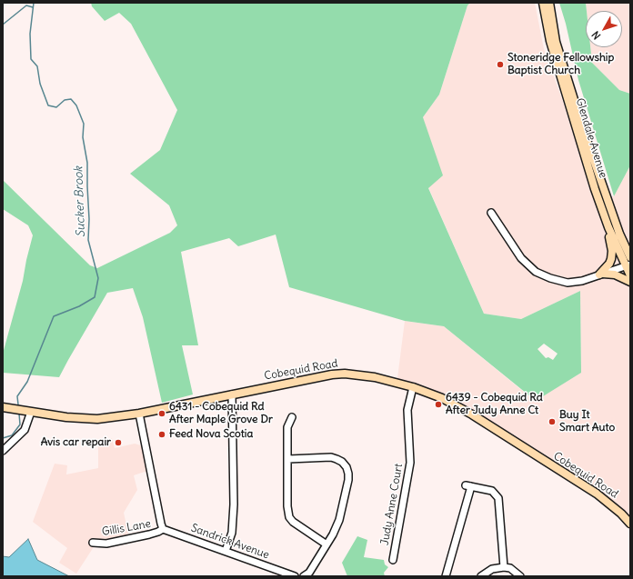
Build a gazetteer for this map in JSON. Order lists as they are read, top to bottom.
{
  "streets": {
    "main road": ["Glendale Avenue", "Cobequid Road"],
    "street": ["Judy Anne Court", "Gillis Lane", "Sandrick Avenue"]
  },
  "crossings": [
    ["Cobequid Road", "Judy Anne Court"],
    ["Gillis Lane", "Sandrick Avenue"]
  ],
  "water": ["Sucker Brook"],
  "places": [
    "Stoneridge Fellowship Baptist Church",
    "6439 - Cobequid Rd After Judy Anne Ct",
    "6431 - Cobequid Rd After Maple Grove Dr",
    "Buy It Smart Auto",
    "Feed Nova Scotia",
    "Avis car repair"
  ],
  "north": "bottom left"
}
